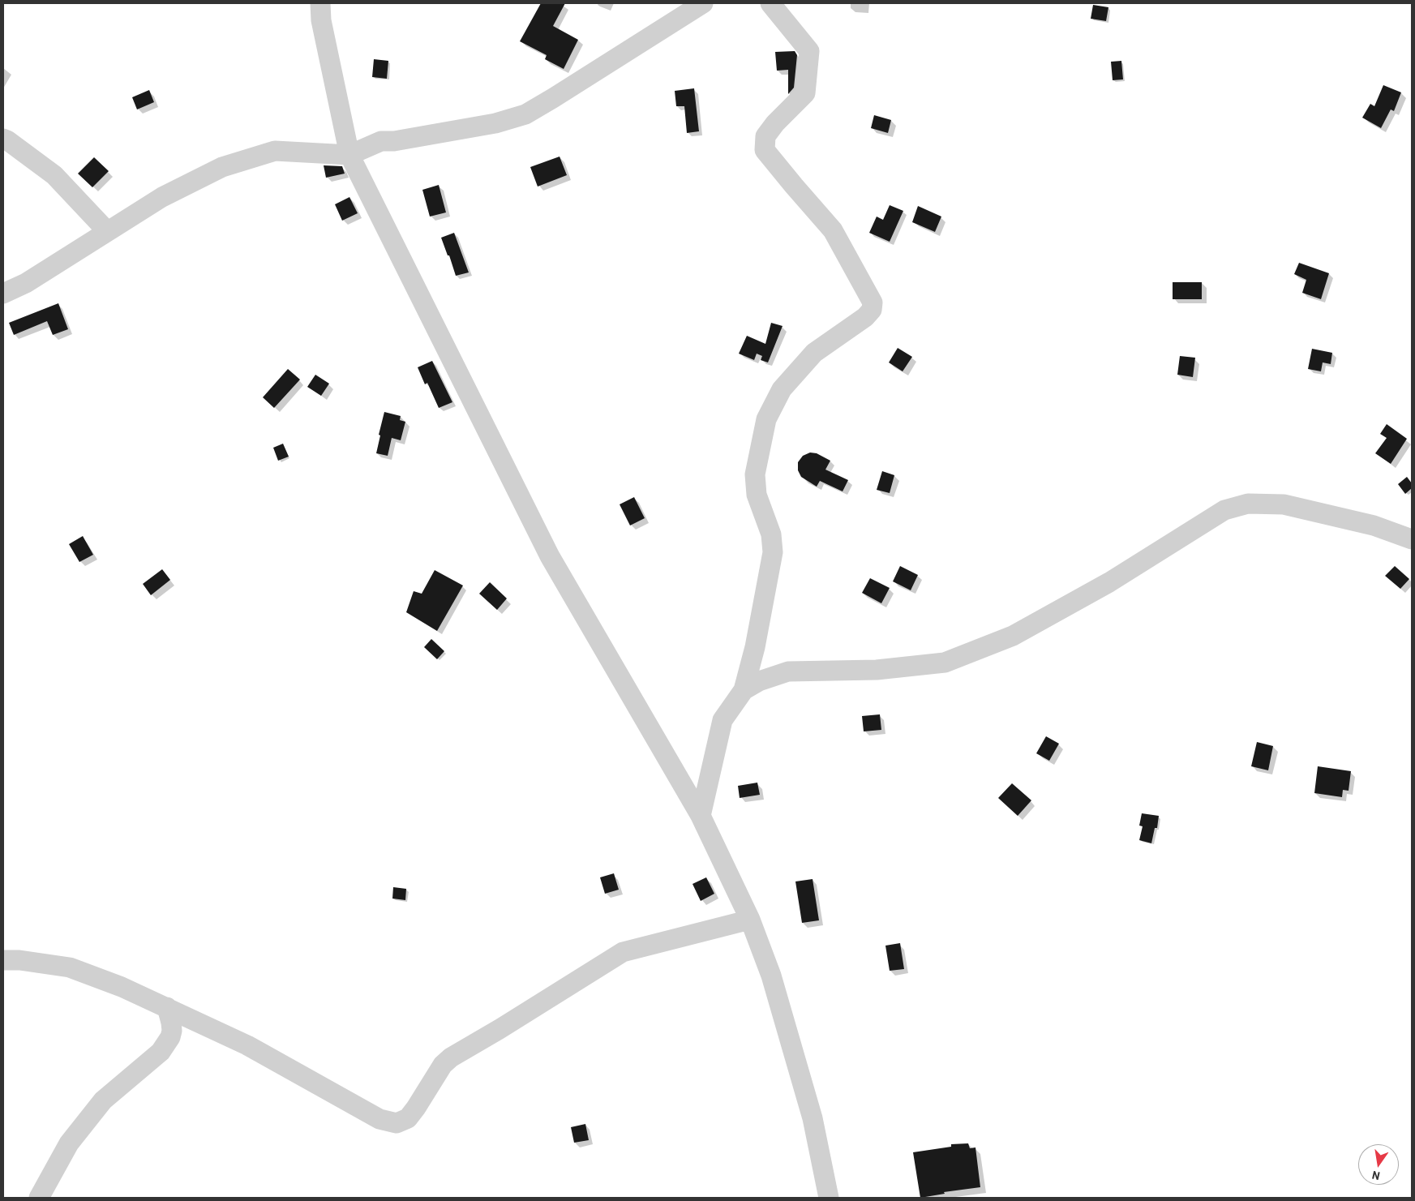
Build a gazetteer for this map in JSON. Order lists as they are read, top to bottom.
{
  "north": "bottom"
}
